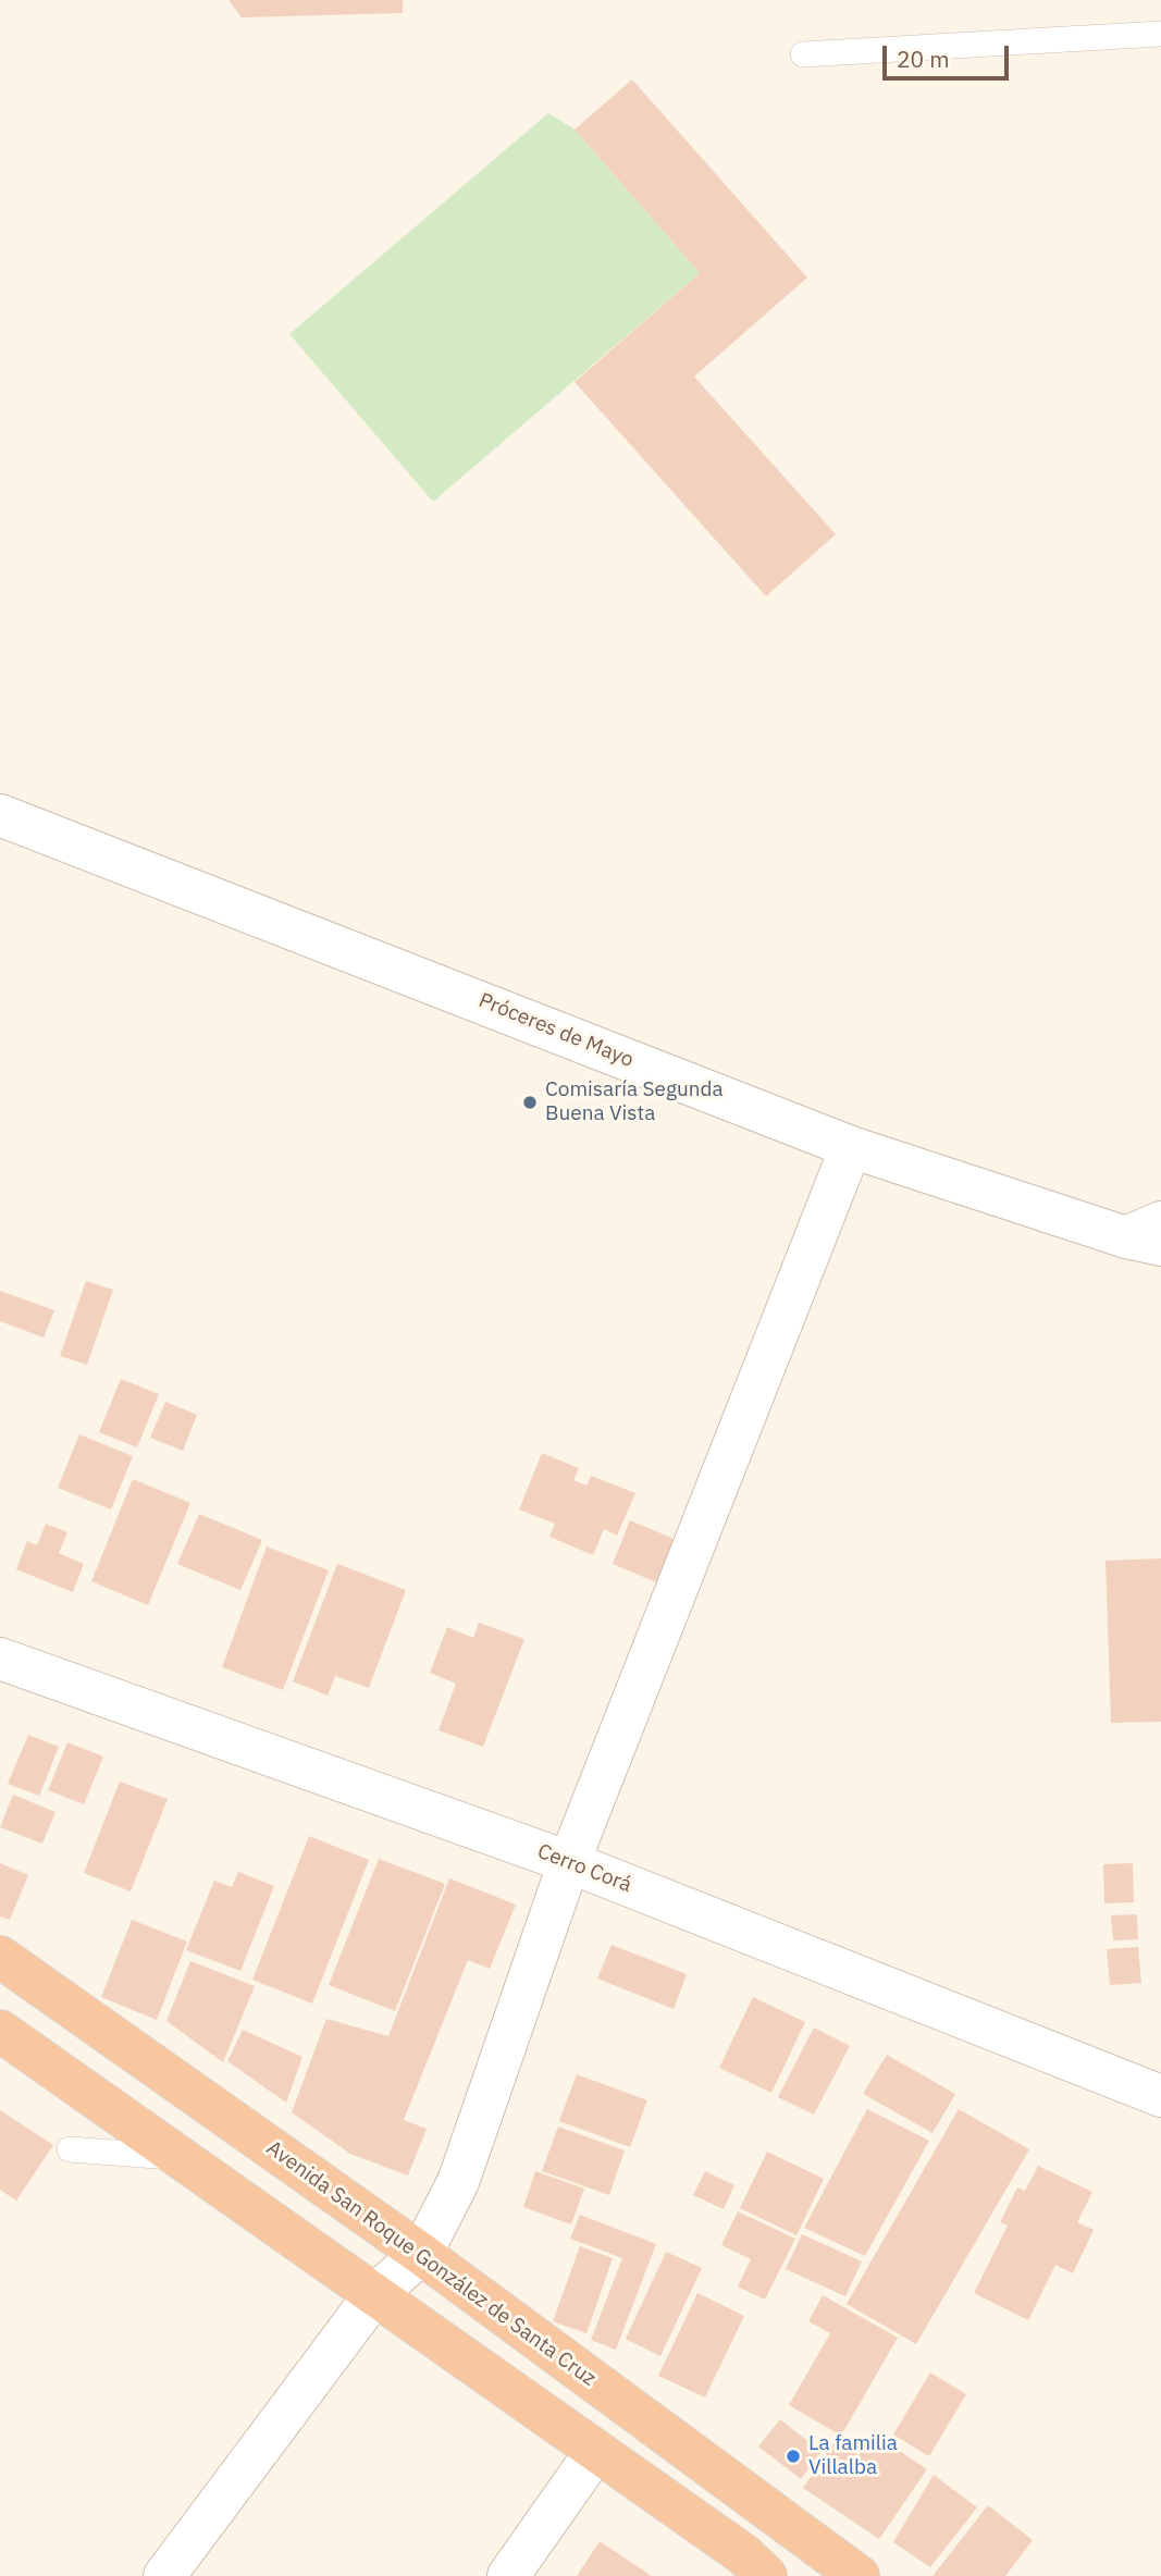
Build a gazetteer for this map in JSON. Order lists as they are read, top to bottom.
{
  "streets": {
    "highway": ["Avenida San Roque González de Santa Cruz"],
    "street": ["Próceres de Mayo", "Cerro Corá"]
  },
  "places": ["Comisaría Segunda Buena Vista", "La familia Villalba"],
  "scale_bar": "20 m"
}
